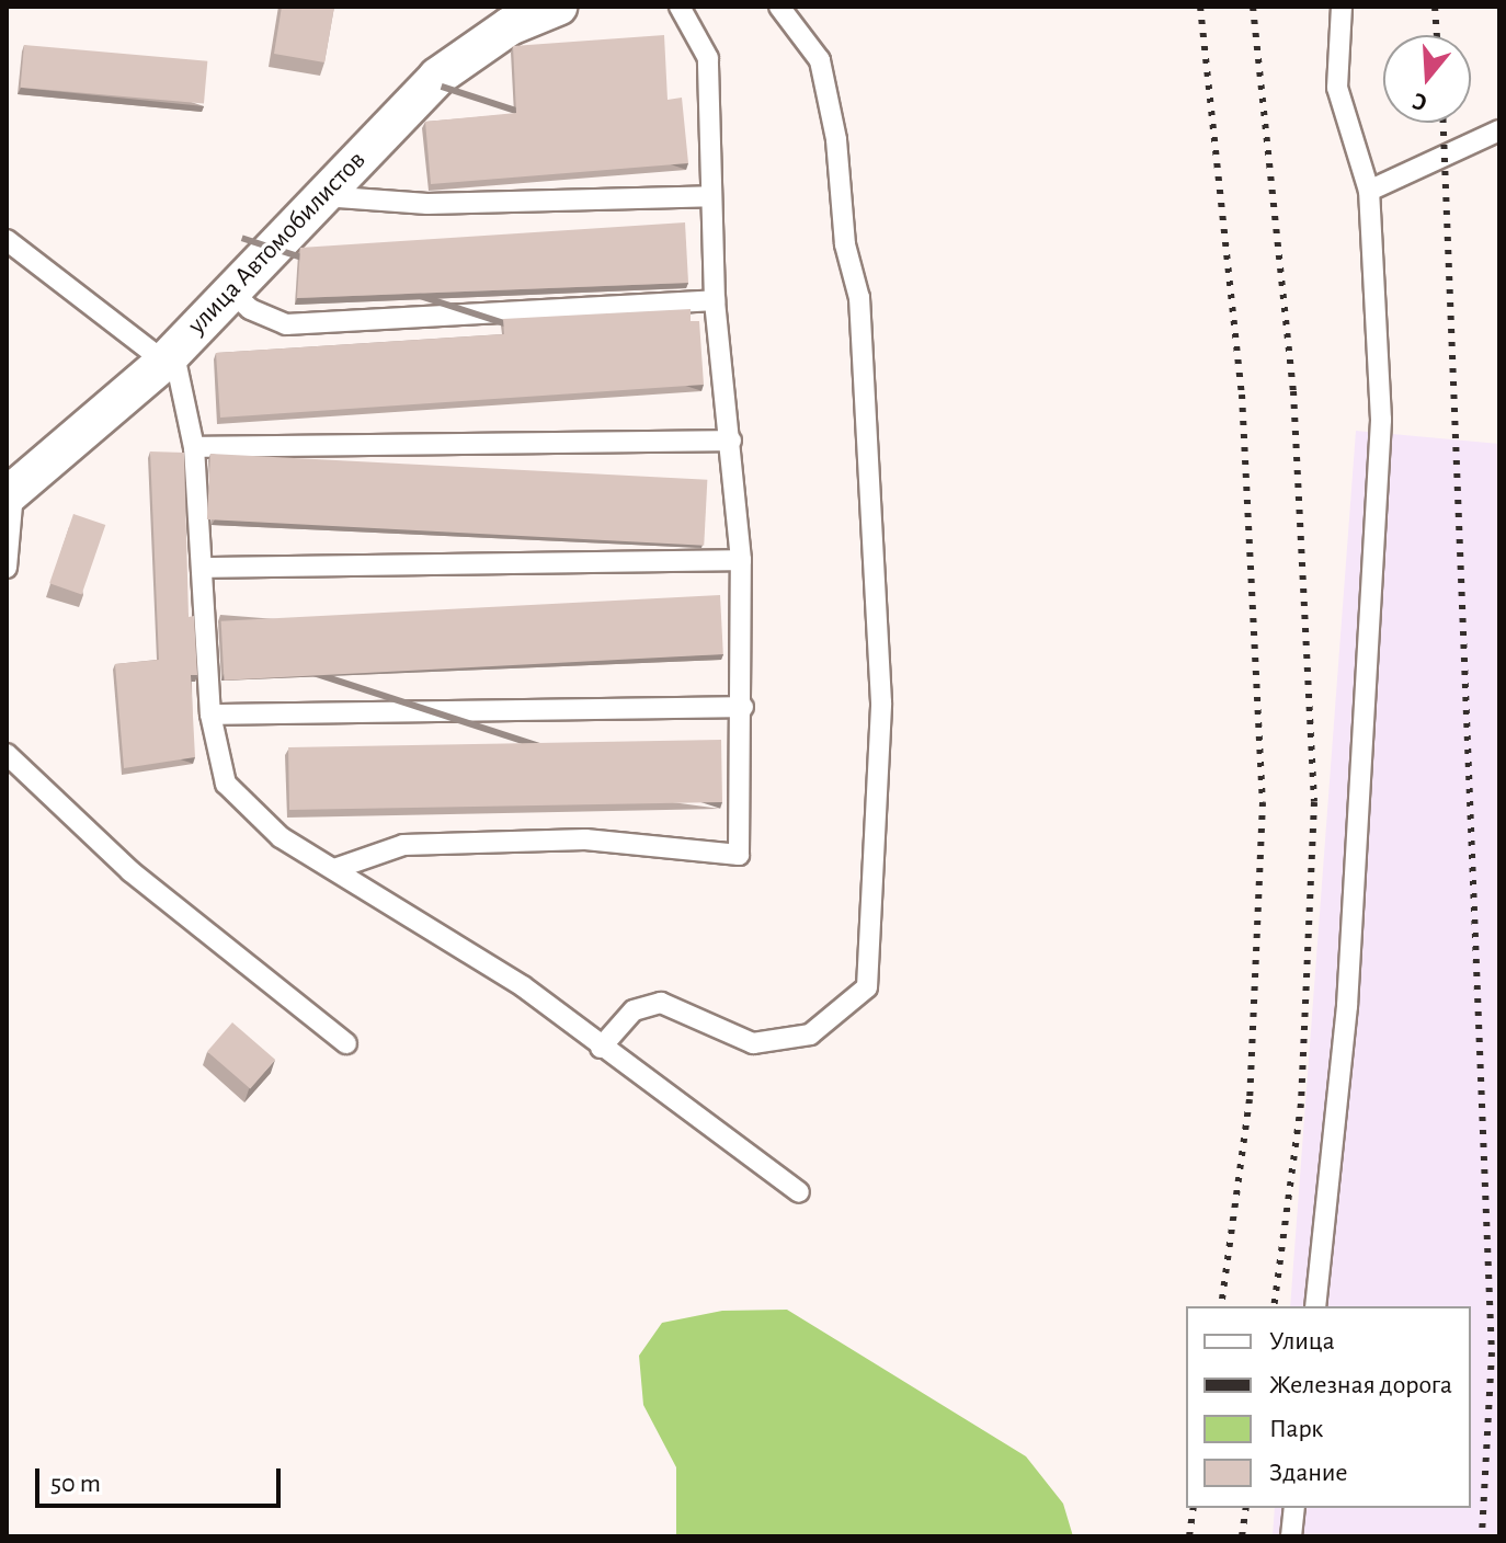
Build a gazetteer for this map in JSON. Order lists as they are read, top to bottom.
{
  "streets": {
    "street": ["улица Автомобилистов"]
  },
  "legend": [
    "Улица",
    "Железная дорога",
    "Парк",
    "Здание"
  ],
  "scale_bar": "50 m",
  "north": "bottom"
}
